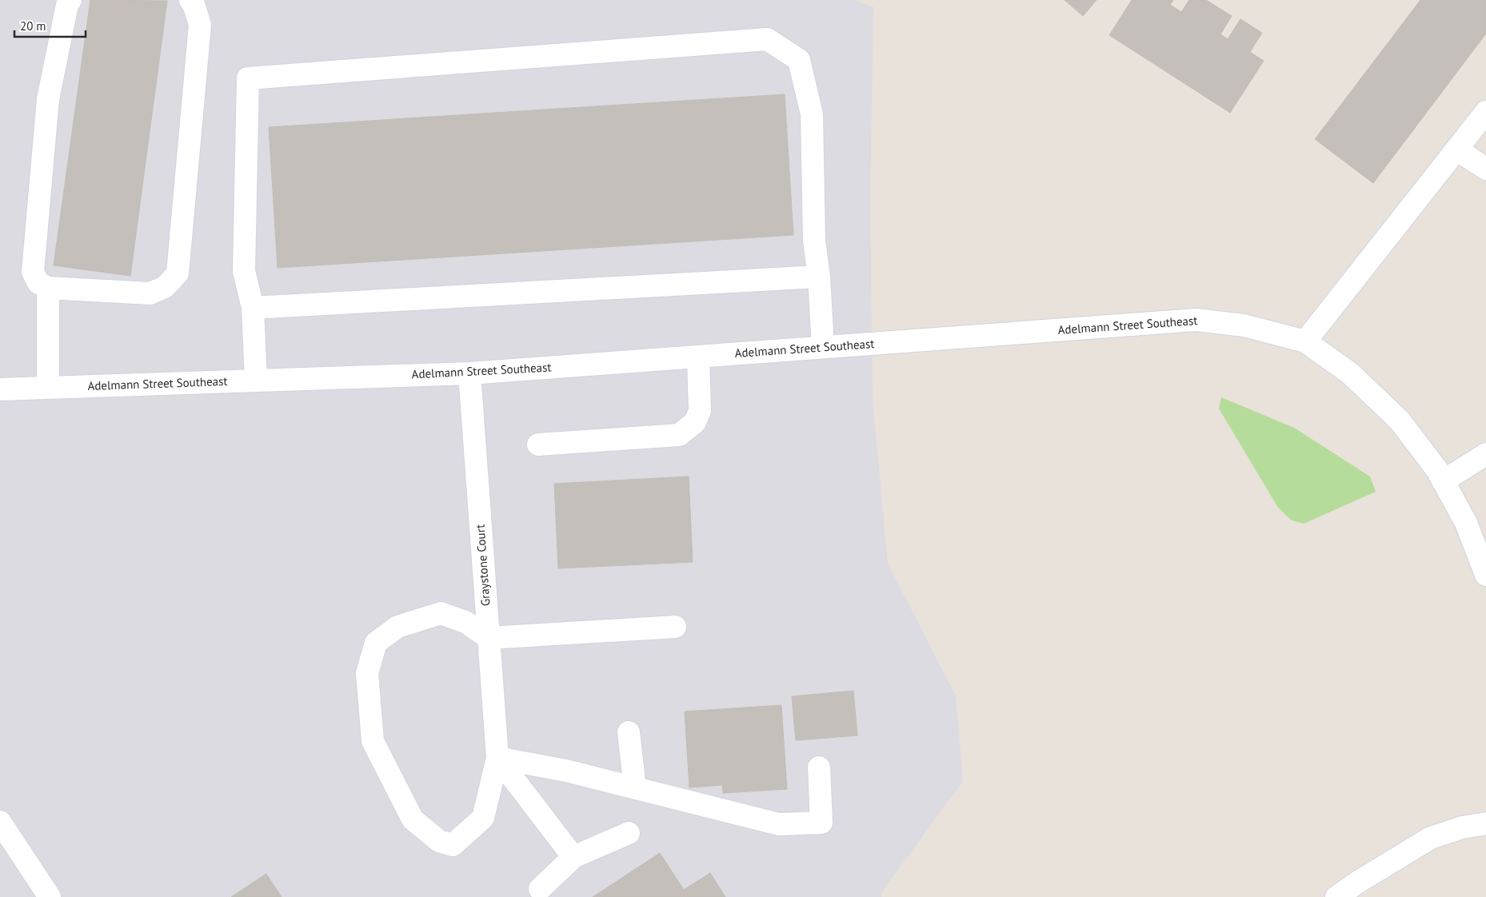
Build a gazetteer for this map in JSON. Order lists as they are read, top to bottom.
{
  "streets": {
    "street": ["Adelmann Street Southeast", "Graystone Court"]
  },
  "crossings": [
    ["Adelmann Street Southeast", "Graystone Court"]
  ],
  "scale_bar": "20 m"
}
